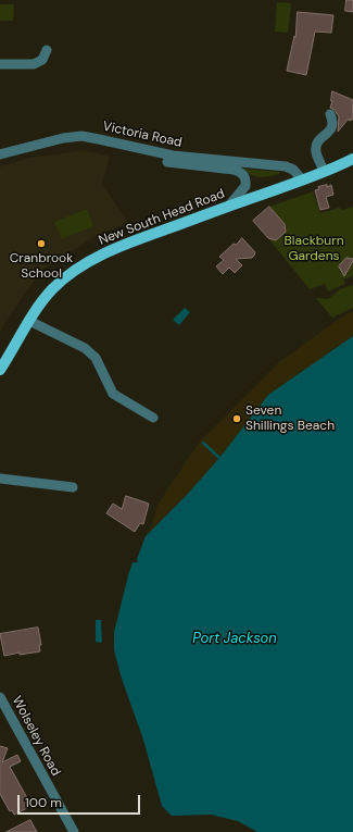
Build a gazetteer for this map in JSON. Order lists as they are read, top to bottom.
{
  "streets": {
    "main road": ["New South Head Road"],
    "street": ["Victoria Road", "Wolseley Road"]
  },
  "crossings": [
    ["Victoria Road", "New South Head Road"]
  ],
  "water": ["Port Jackson"],
  "parks": ["Blackburn Gardens"],
  "places": ["Cranbrook School", "Seven Shillings Beach"],
  "scale_bar": "100 m"
}
